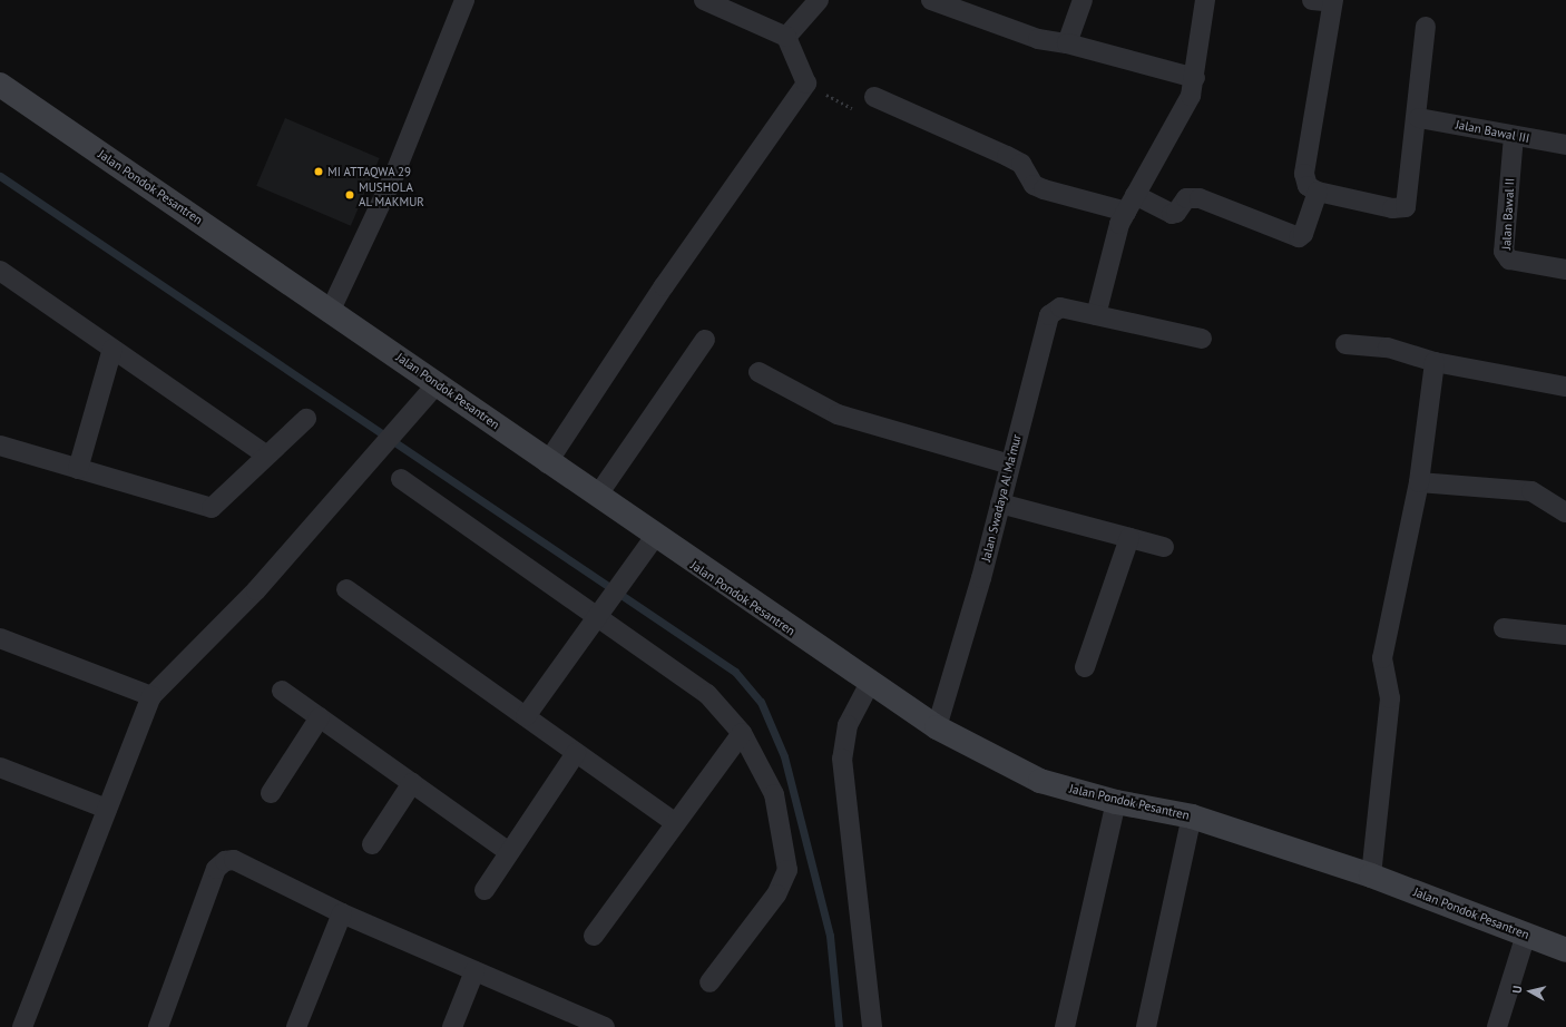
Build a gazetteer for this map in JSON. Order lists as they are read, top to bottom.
{
  "streets": {
    "street": [
      "Jalan Bawal III",
      "Jalan Pondok Pesantren",
      "Jalan Bawal II",
      "Jalan Swadaya Al Ma'mur"
    ]
  },
  "crossings": [
    ["Jalan Bawal III", "Jalan Bawal II"],
    ["Jalan Pondok Pesantren", "Jalan Swadaya Al Ma'mur"]
  ],
  "places": ["MI ATTAQWA 29", "MUSHOLA AL MAKMUR"],
  "north": "left"
}
